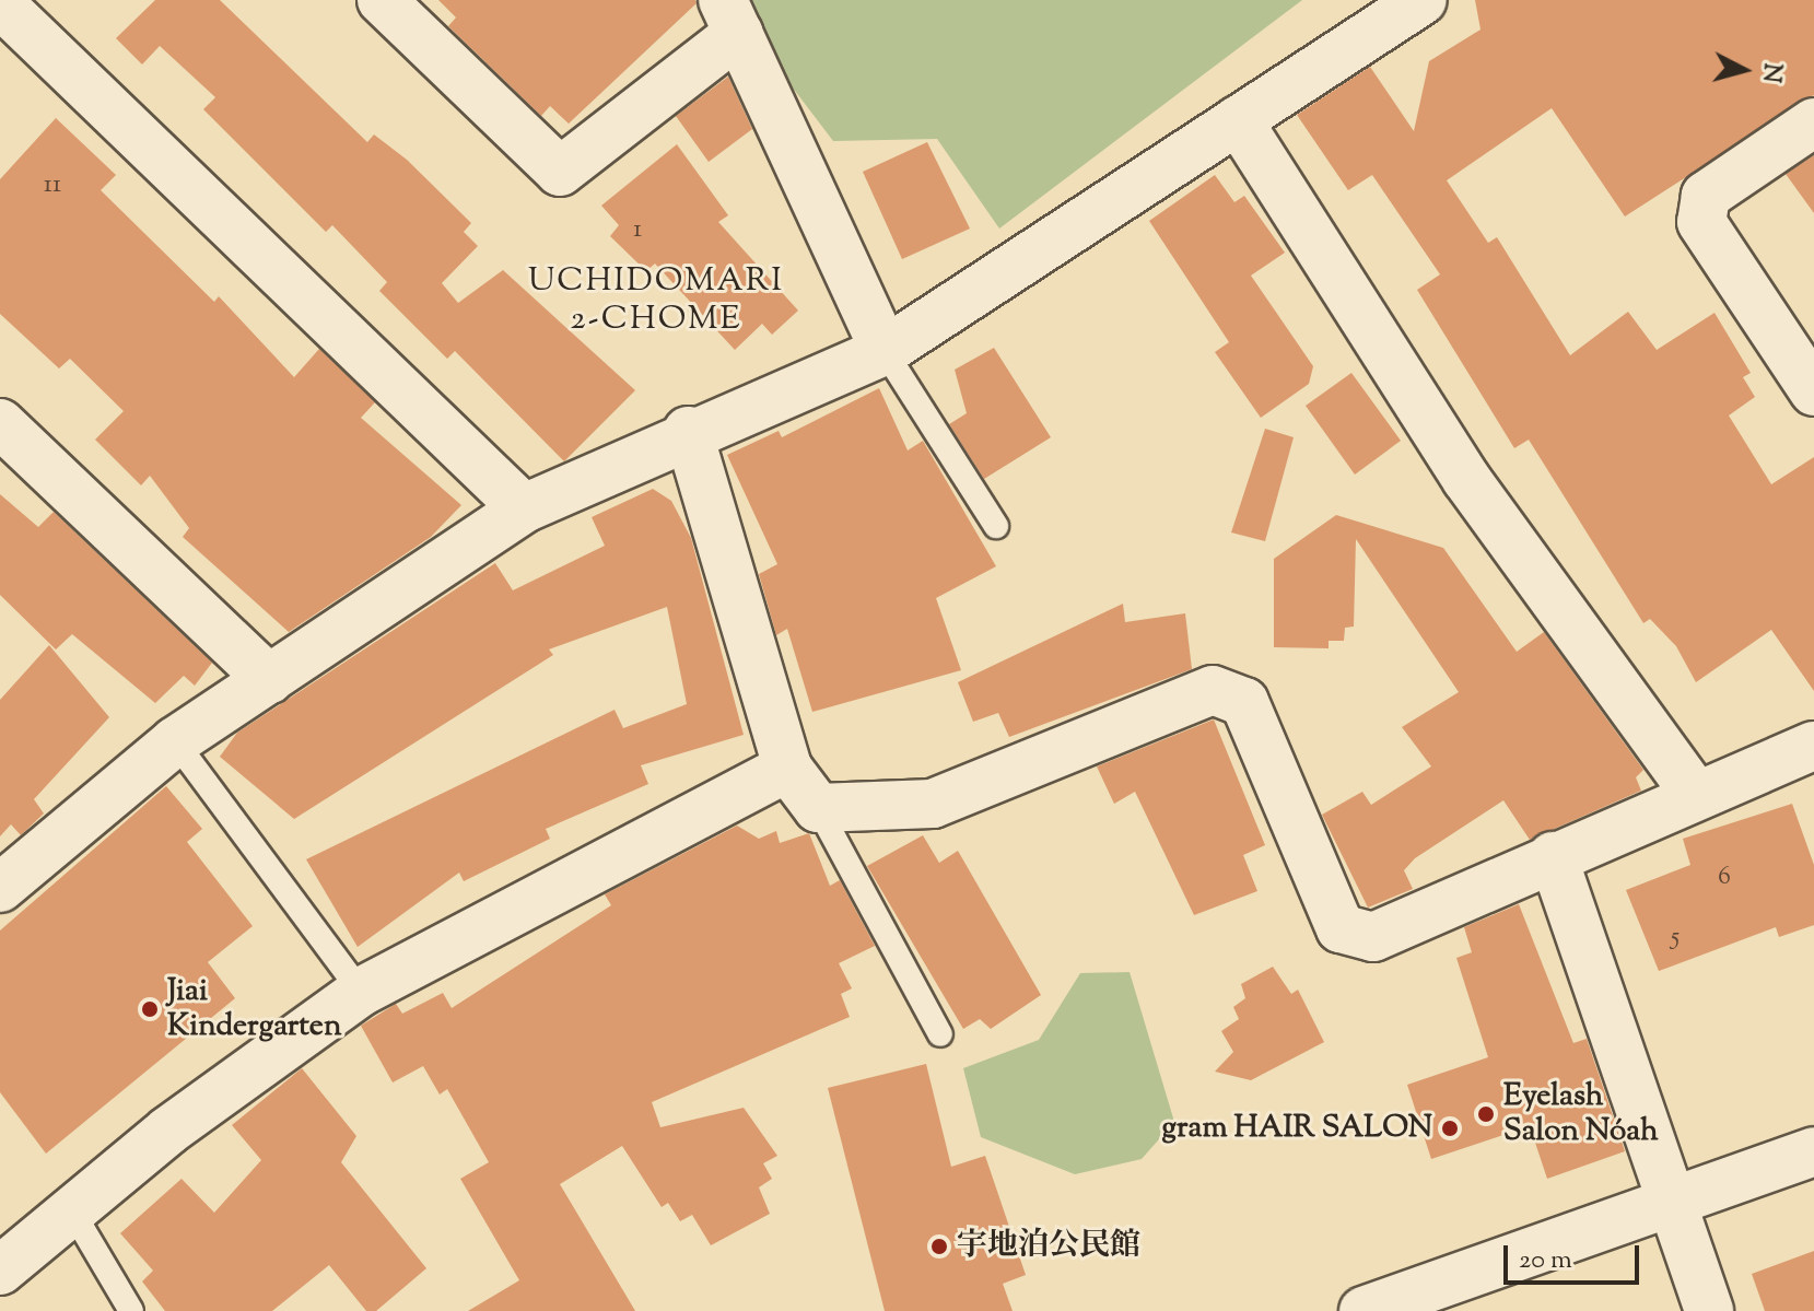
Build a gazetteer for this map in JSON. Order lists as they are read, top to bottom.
{
  "districts": ["UCHIDOMARI 2-CHOME"],
  "places": [
    "Jiai Kindergarten",
    "Eyelash Salon Nóah",
    "gram HAIR SALON",
    "宇地泊公民館"
  ],
  "house_numbers": [
    "11",
    "1",
    "6",
    "5"
  ],
  "scale_bar": "20 m",
  "north": "right"
}
